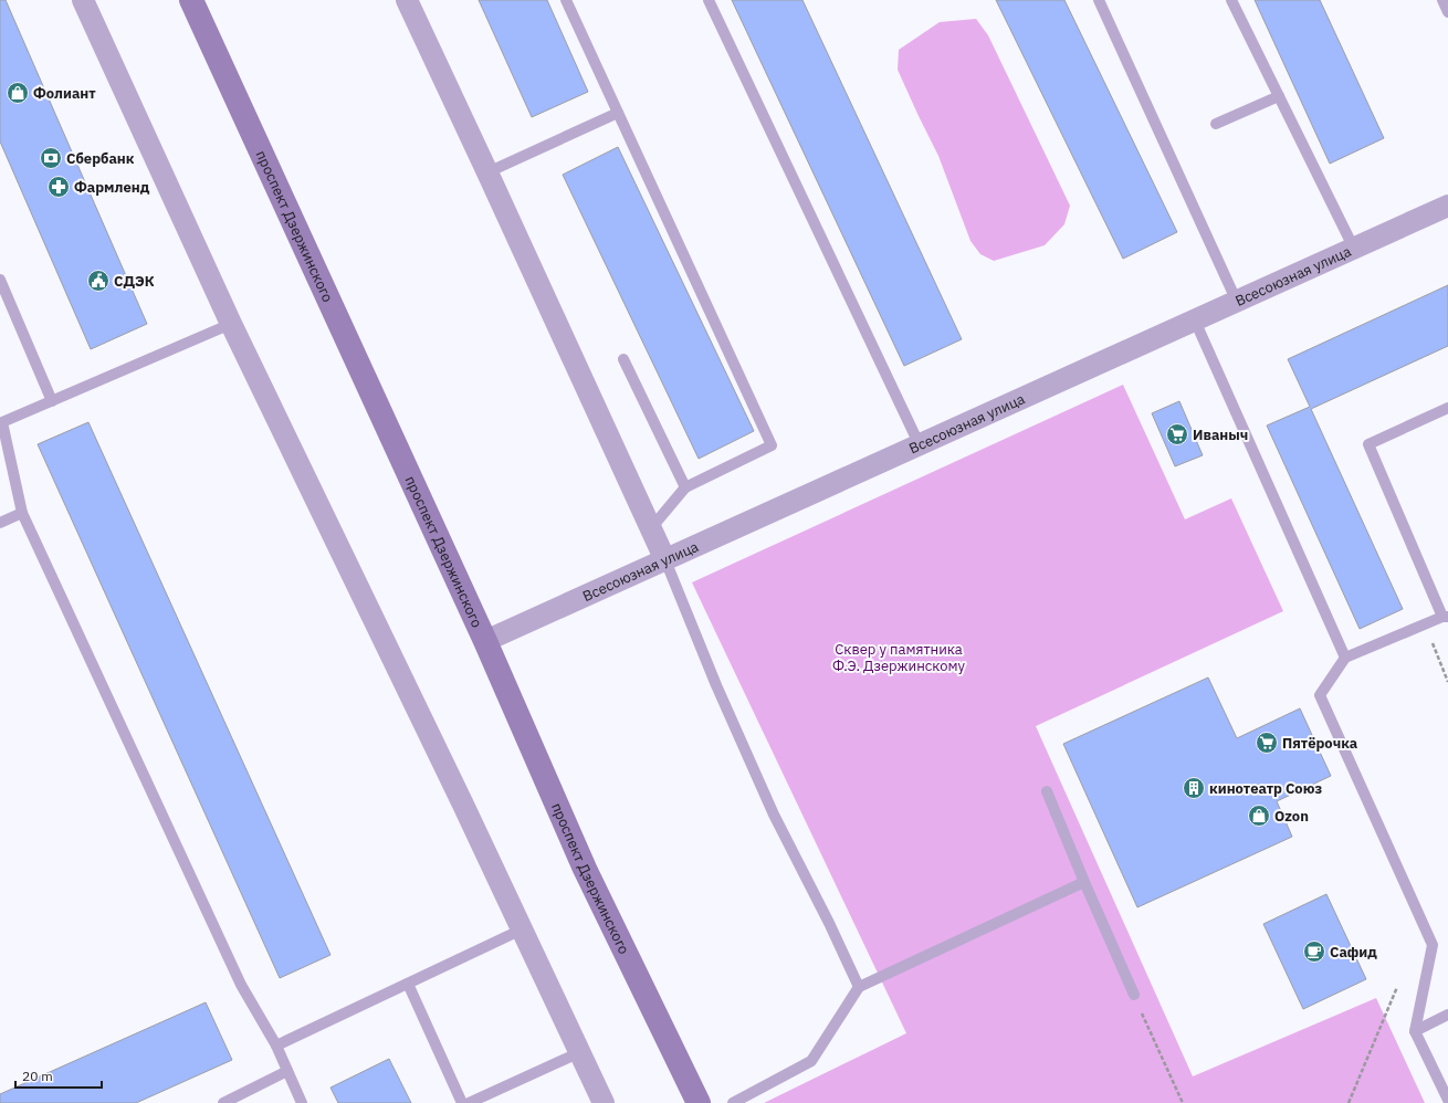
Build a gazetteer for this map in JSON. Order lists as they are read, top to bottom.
{
  "streets": {
    "main road": ["проспект Дзержинского"],
    "street": ["Всесоюзная улица"]
  },
  "crossings": [
    ["проспект Дзержинского", "Всесоюзная улица"]
  ],
  "parks": ["Сквер у памятника Ф.Э. Дзержинскому"],
  "places": {
    "shop": ["Фолиант", "Ozon"],
    "bank": ["Сбербанк"],
    "pharmacy": ["Фармленд"],
    "public building": ["СДЭК"],
    "supermarket": ["Иваныч", "Пятёрочка"],
    "building": ["кинотеатр Союз"],
    "cafe": ["Сафид"]
  },
  "scale_bar": "20 m"
}
